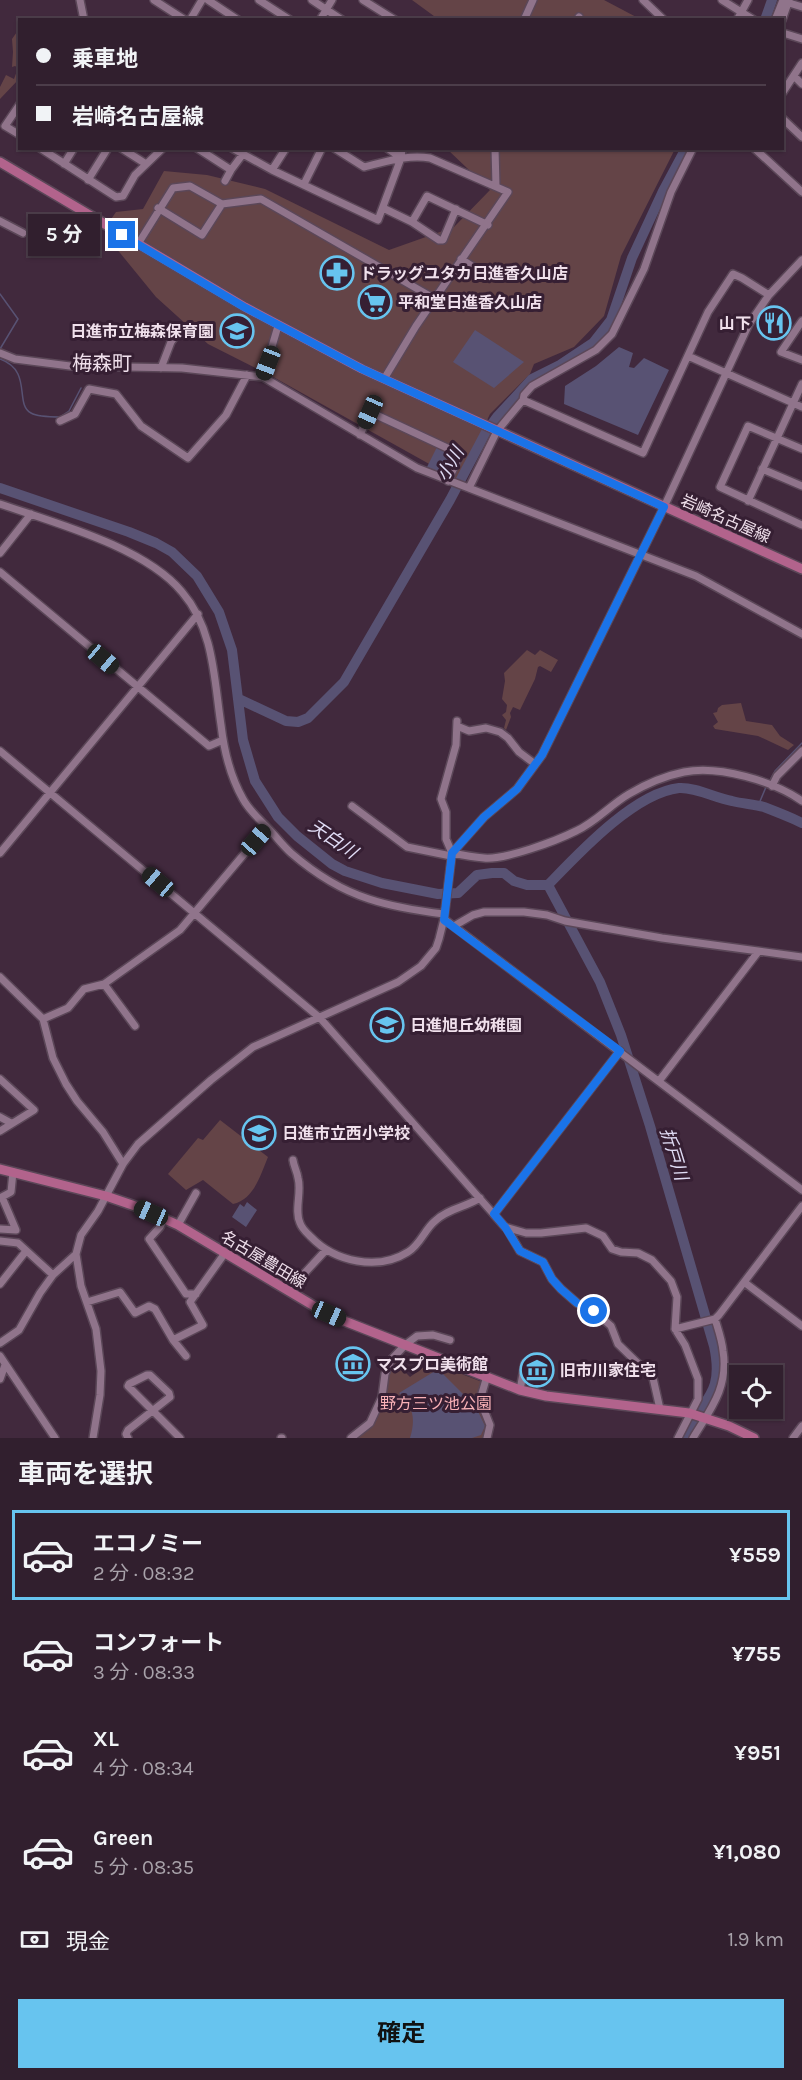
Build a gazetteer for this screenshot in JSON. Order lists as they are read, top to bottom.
{
  "streets": {
    "main road": ["岩崎名古屋線", "名古屋豊田線"]
  },
  "districts": ["梅森町"],
  "water": ["小川", "天白川", "折戸川"],
  "parks": ["野方三ツ池公園"],
  "places": {
    "pharmacy": ["ドラッグユタカ日進香久山店"],
    "supermarket": ["平和堂日進香久山店"],
    "restaurant": ["山下"],
    "school or university": ["日進市立梅森保育園", "日進旭丘幼稚園", "日進市立西小学校"],
    "museum": ["マスプロ美術館", "旧市川家住宅"]
  },
  "page": {
    "banner": ["乗車地", "岩崎名古屋線"],
    "bubble": "5 分",
    "heading": "車両を選択",
    "list": [
      {
        "name": "エコノミー",
        "note": "2 分 · 08:32",
        "value": "¥559"
      },
      {
        "name": "コンフォート",
        "note": "3 分 · 08:33",
        "value": "¥755"
      },
      {
        "name": "XL",
        "note": "4 分 · 08:34",
        "value": "¥951"
      },
      {
        "name": "Green",
        "note": "5 分 · 08:35",
        "value": "¥1,080"
      }
    ],
    "pay": ["現金", "1.9 km"],
    "buttons": "確定"
  }
}
